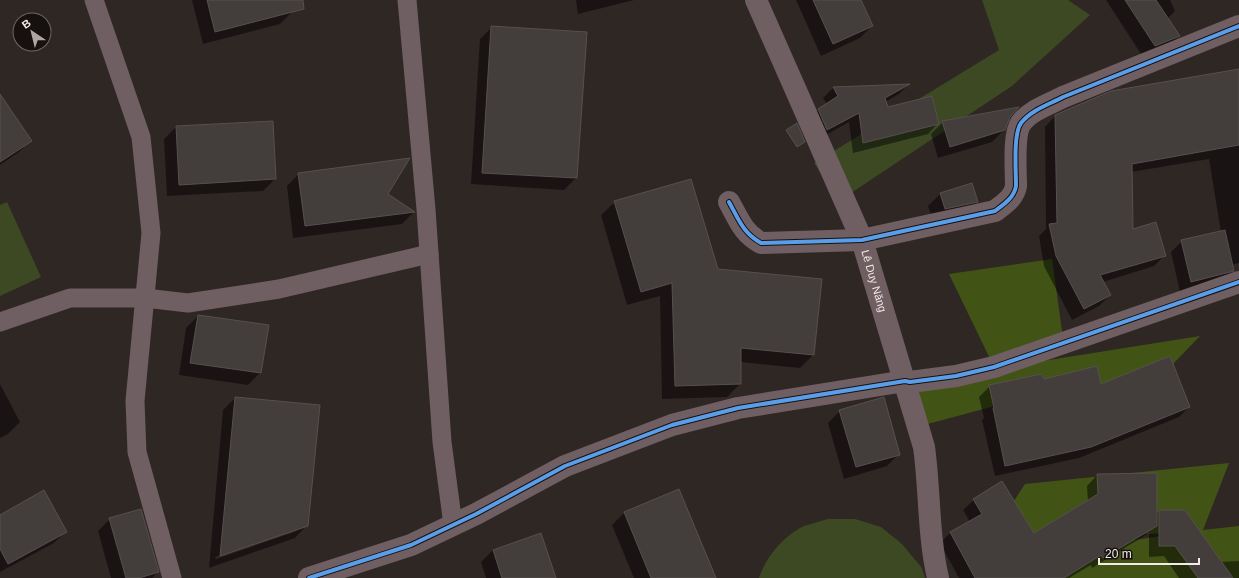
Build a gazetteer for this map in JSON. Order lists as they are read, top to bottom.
{
  "streets": {
    "street": ["Lê Duy Năng"]
  },
  "scale_bar": "20 m",
  "north": "top left"
}
